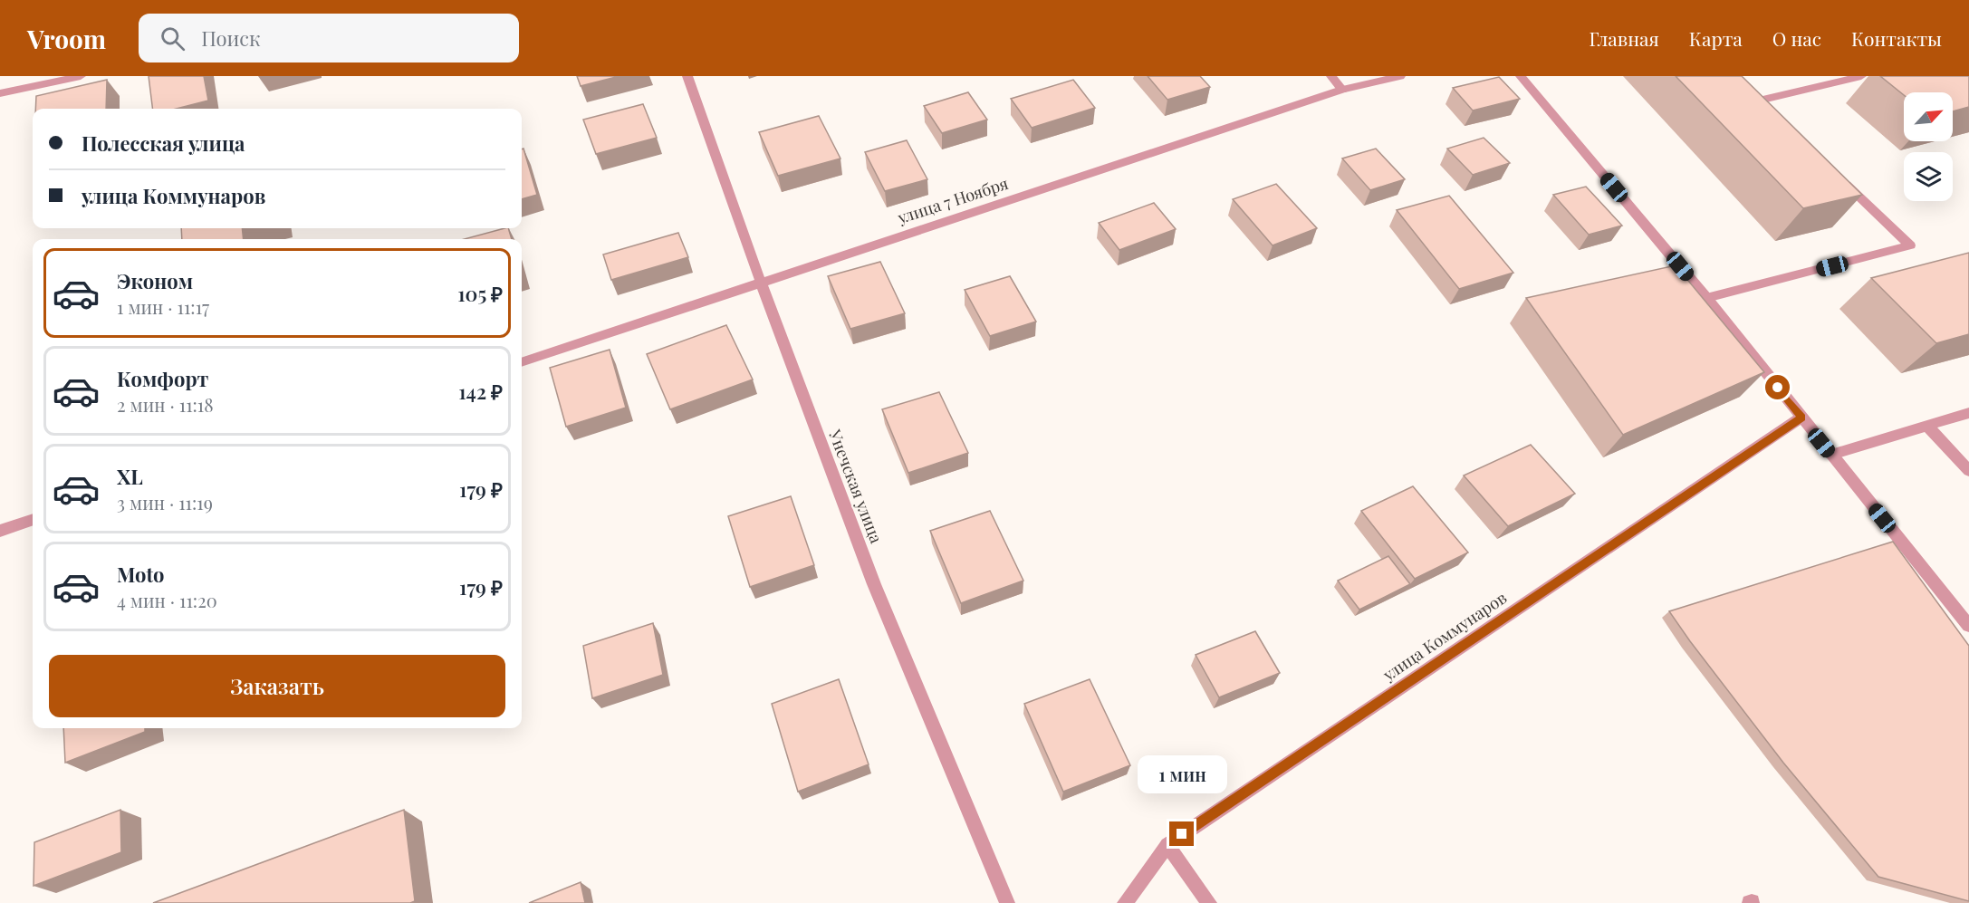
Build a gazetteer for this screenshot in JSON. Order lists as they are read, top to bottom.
{
  "streets": {
    "street": ["улица 7 Ноября", "Унечская улица", "улица Коммунаров"]
  },
  "crossings": [
    ["улица 7 Ноября", "Унечская улица"]
  ],
  "north": "top right",
  "page": {
    "header": "Vroom",
    "search": "Поиск",
    "nav": [
      "Главная",
      "Карта",
      "О нас",
      "Контакты"
    ],
    "banner": ["Полесская улица", "улица Коммунаров"],
    "list": [
      {
        "name": "Эконом",
        "note": "1 мин · 11:17",
        "value": "105 ₽"
      },
      {
        "name": "Комфорт",
        "note": "2 мин · 11:18",
        "value": "142 ₽"
      },
      {
        "name": "XL",
        "note": "3 мин · 11:19",
        "value": "179 ₽"
      },
      {
        "name": "Moto",
        "note": "4 мин · 11:20",
        "value": "179 ₽"
      }
    ],
    "buttons": "Заказать",
    "bubble": "1 мин"
  }
}
